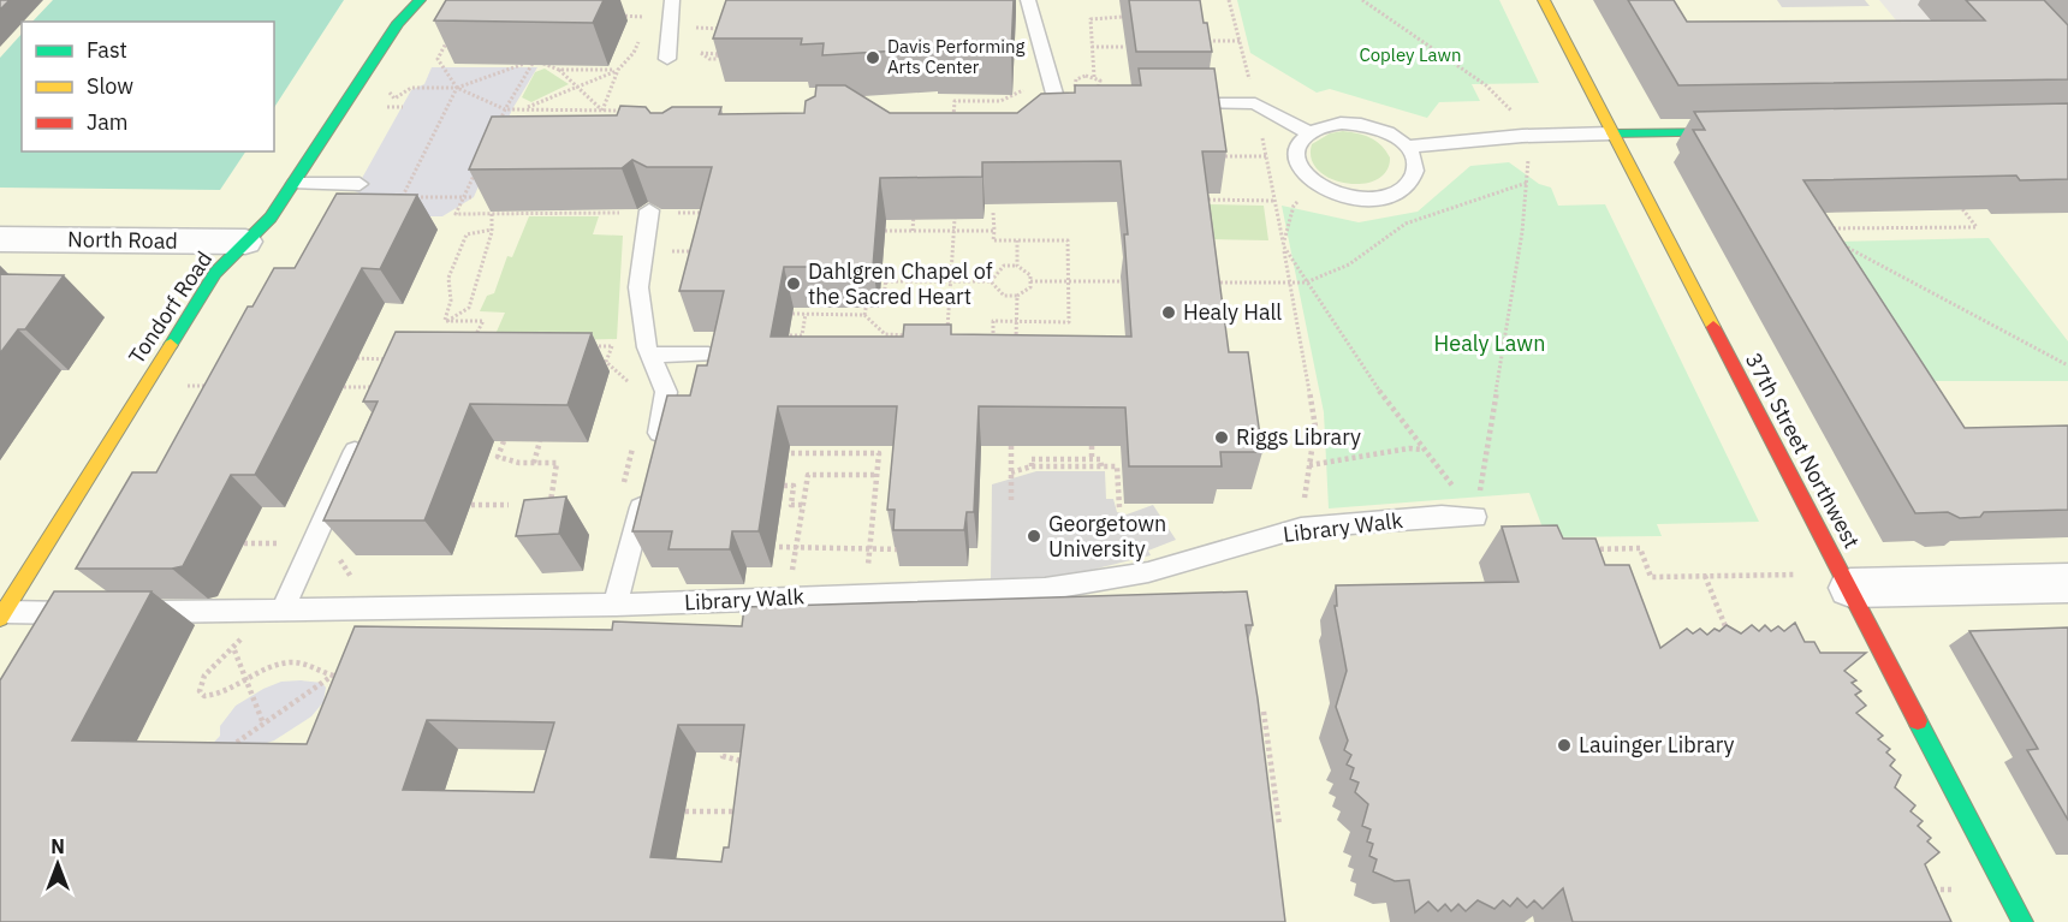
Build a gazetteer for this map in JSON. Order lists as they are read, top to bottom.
{
  "streets": {
    "street": ["North Road", "Tondorf Road", "37th Street Northwest"],
    "lane": ["Library Walk"]
  },
  "crossings": [
    ["North Road", "Tondorf Road"]
  ],
  "parks": ["Copley Lawn", "Healy Lawn"],
  "places": [
    "Davis Performing Arts Center",
    "Dahlgren Chapel of the Sacred Heart",
    "Healy Hall",
    "Riggs Library",
    "Georgetown University",
    "Lauinger Library"
  ],
  "legend": ["Fast", "Slow", "Jam"],
  "north": "top"
}
